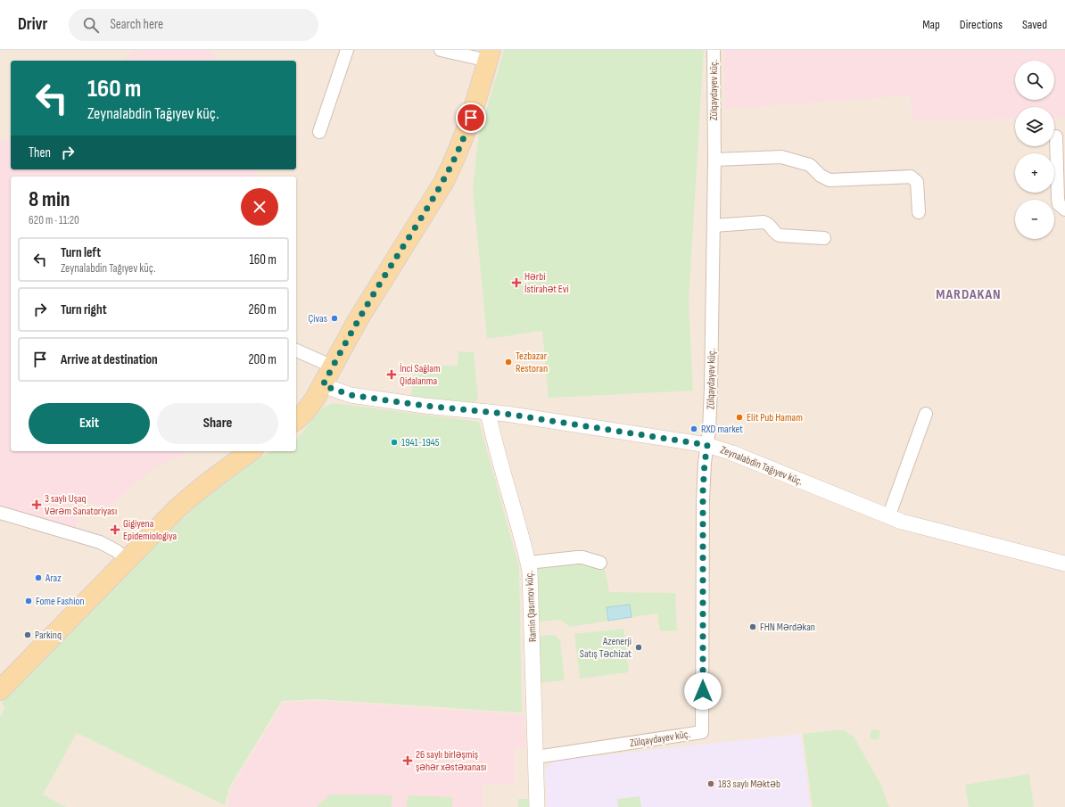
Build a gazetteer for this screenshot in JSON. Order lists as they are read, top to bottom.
{
  "streets": {
    "street": ["Zülqaydayev küç.", "Zeynalabdin Tağıyev küç.", "Ramin Qasımov küç."]
  },
  "crossings": [
    ["Zülqaydayev küç.", "Zeynalabdin Tağıyev küç."],
    ["Zülqaydayev küç.", "Ramin Qasımov küç."],
    ["Zeynalabdin Tağıyev küç.", "Ramin Qasımov küç."]
  ],
  "districts": ["MARDAKAN"],
  "places": {
    "health": [
      "Hərbi İstirahət Evi",
      "İnci Sağlam Qidalanma",
      "3 saylı Uşaq Vərəm Sanatoriyası",
      "Gigiyena Epidemiologiya",
      "26 saylı birləşmiş şəhər xəstəxanası"
    ],
    "other": [
      "Çivas",
      "Tezbazar Restoran",
      "Elit Pub Hamam",
      "RXD market",
      "1941-1945",
      "Araz",
      "Fome Fashion",
      "FHN Mərdəkan",
      "Parkinq",
      "Azenerji Satış Təchizat",
      "183 saylı Məktəb"
    ]
  },
  "page": {
    "header": "Drivr",
    "search": "Search here",
    "nav": ["Map", "Directions", "Saved"],
    "map_buttons": ["+", "−"],
    "turn": ["160 m", "Zeynalabdin Tağıyev küç."],
    "then": "Then",
    "heading": ["8 min", "620 m · 11:20"],
    "list": [
      {
        "name": "Turn left",
        "note": "Zeynalabdin Tağıyev küç.",
        "value": "160 m"
      },
      {
        "name": "Turn right",
        "value": "260 m"
      },
      {
        "name": "Arrive at destination",
        "value": "200 m"
      }
    ],
    "buttons": ["Exit", "Share"]
  }
}
